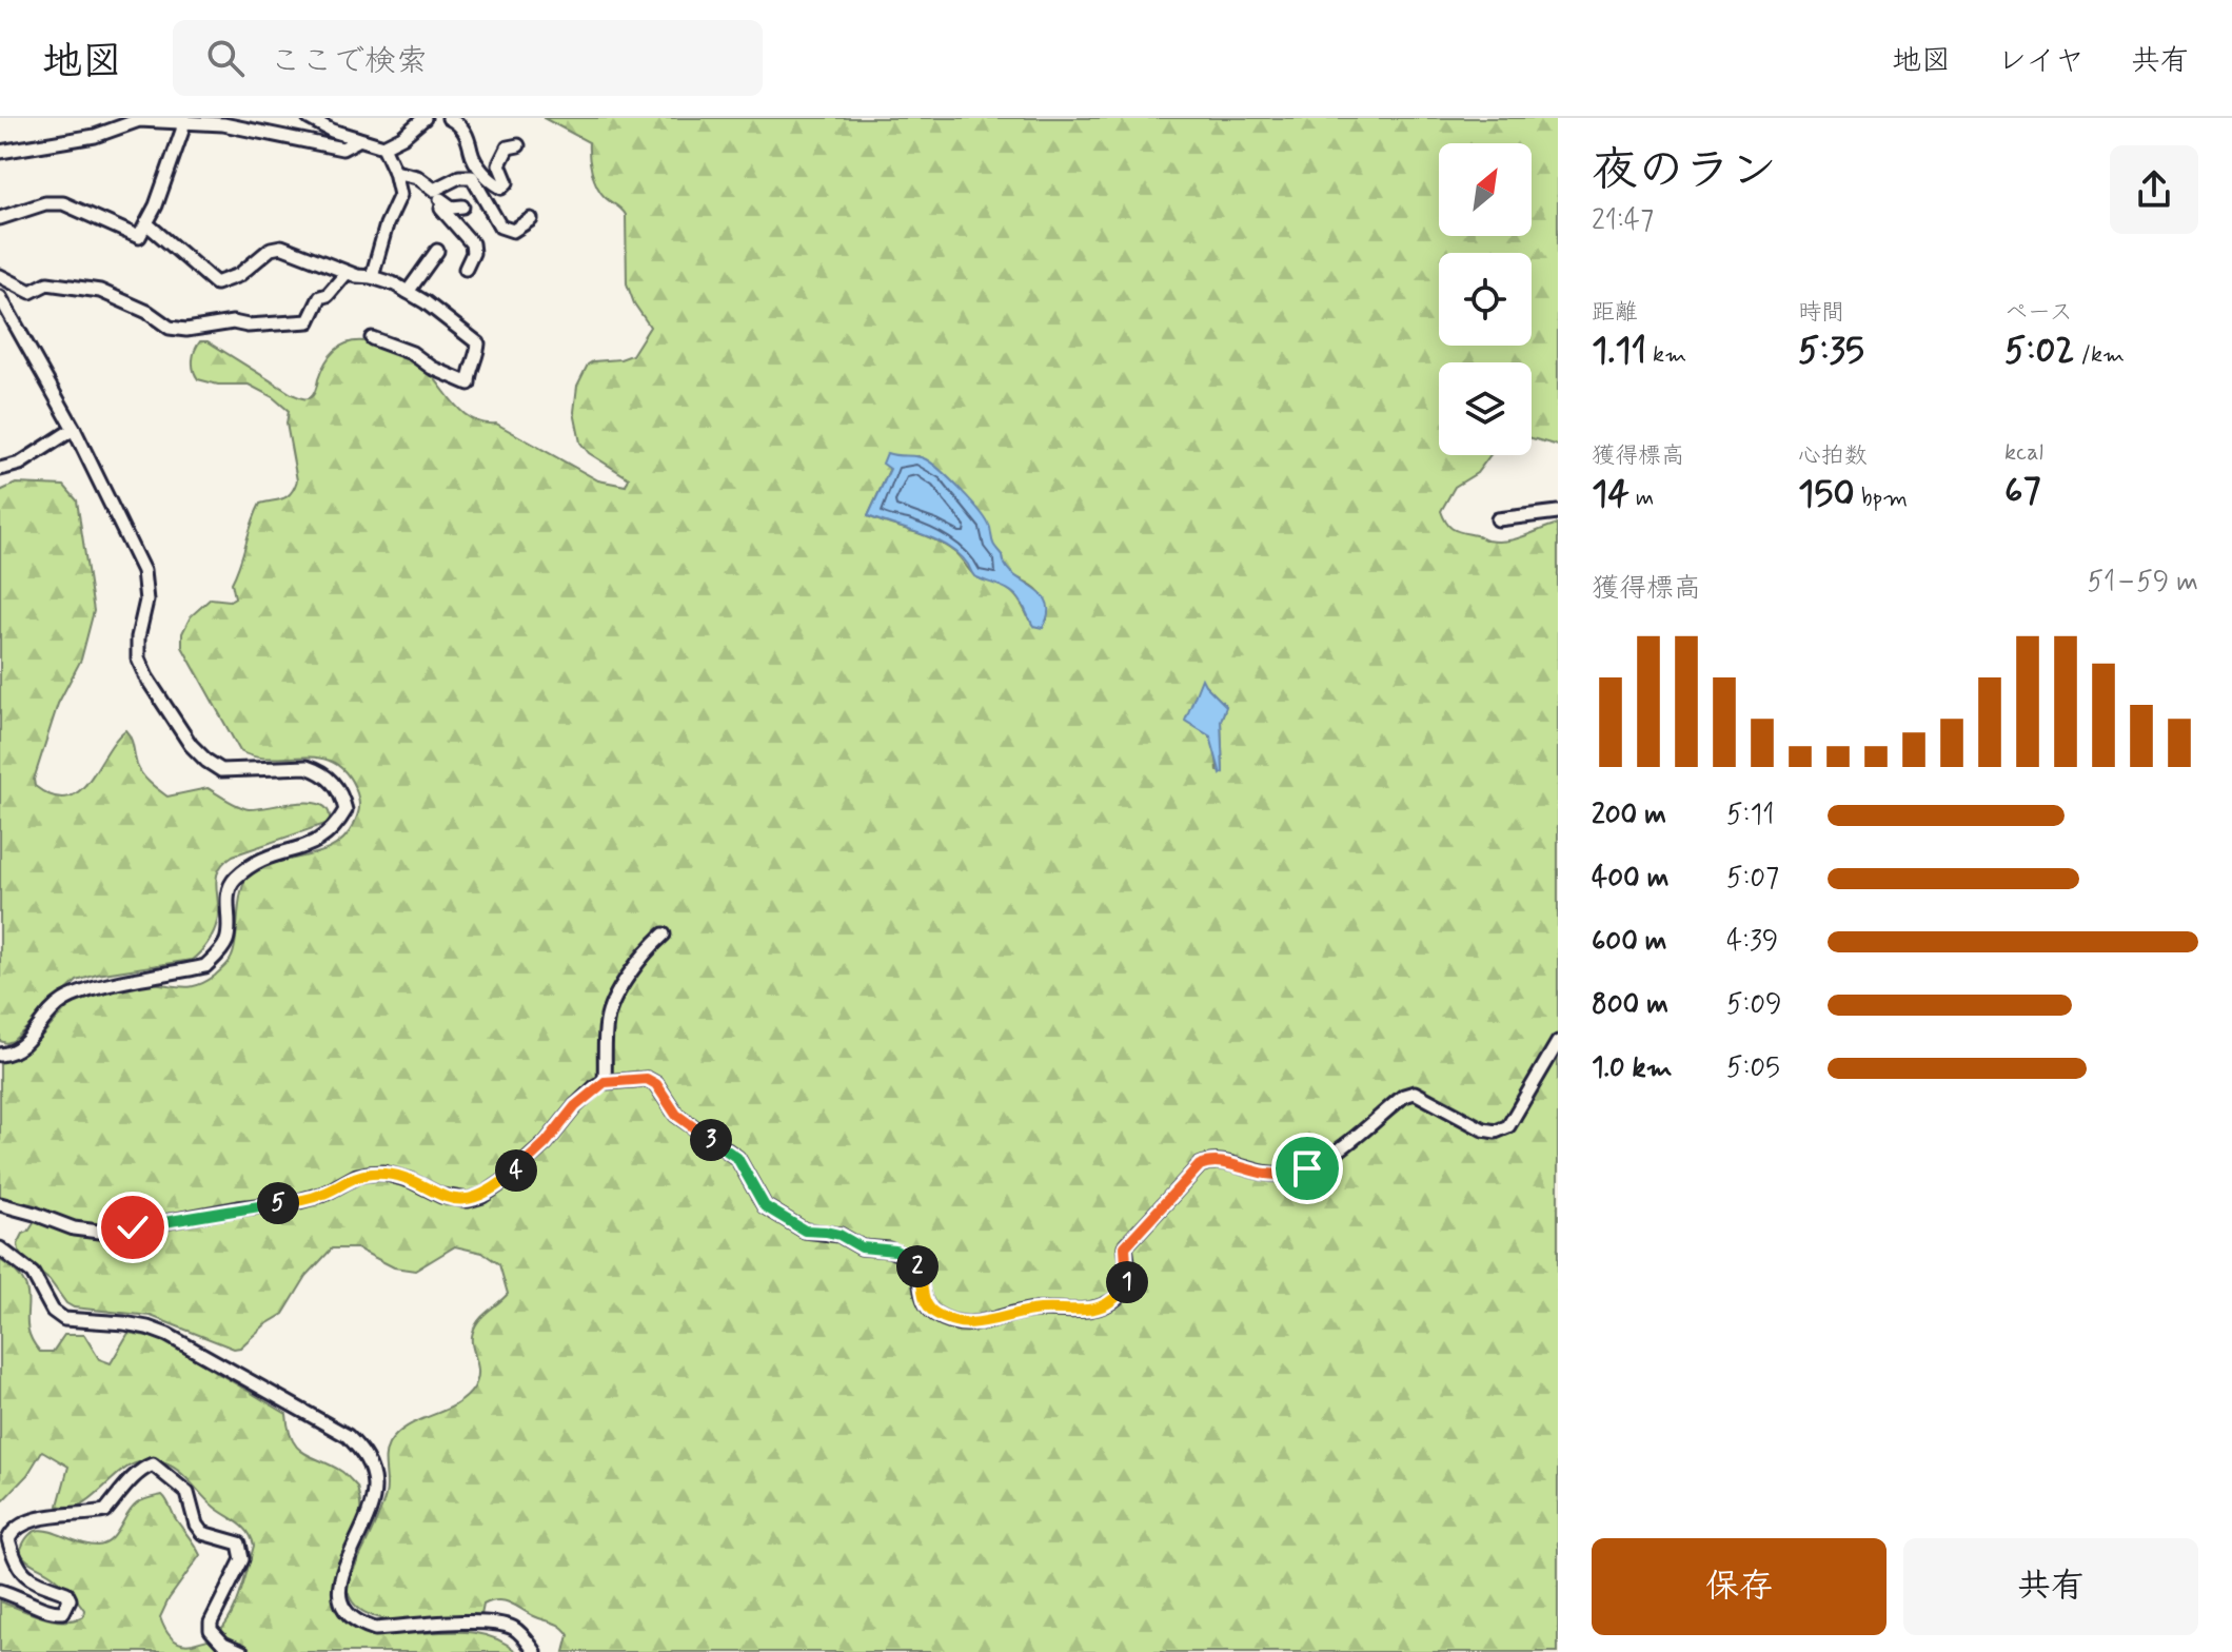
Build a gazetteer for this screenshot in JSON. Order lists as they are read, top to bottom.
{
  "north": "top right",
  "page": {
    "header": "地図",
    "search": "ここで検索",
    "nav": ["地図", "レイヤ", "共有"],
    "heading": ["夜のラン", "21:47"],
    "stats": [
      ["距離", "1.11 km"],
      ["時間", "5:35"],
      ["ペース", "5:02 /km"],
      ["獲得標高", "14 m"],
      ["心拍数", "150 bpm"],
      ["kcal", "67"]
    ],
    "chart": ["獲得標高", "51–59 m"],
    "list": [
      {
        "name": "200 m",
        "note": "5:11"
      },
      {
        "name": "400 m",
        "note": "5:07"
      },
      {
        "name": "600 m",
        "note": "4:39"
      },
      {
        "name": "800 m",
        "note": "5:09"
      },
      {
        "name": "1.0 km",
        "note": "5:05"
      }
    ],
    "pins": [
      "3",
      "4",
      "5",
      "2",
      "1"
    ],
    "buttons": ["保存", "共有"]
  }
}
